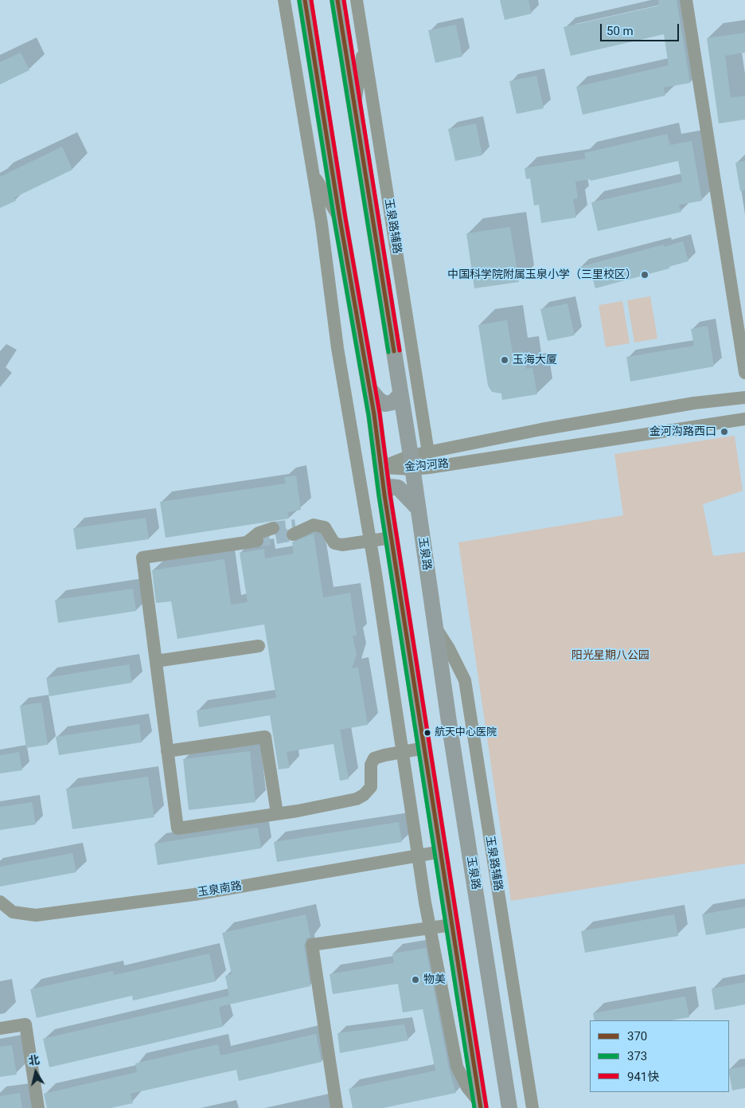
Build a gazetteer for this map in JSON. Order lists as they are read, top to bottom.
{
  "streets": {
    "main road": ["玉泉路"],
    "street": ["玉泉路辅路", "金沟河路", "玉泉南路"]
  },
  "crossings": [
    ["玉泉路辅路", "金沟河路"],
    ["玉泉路辅路", "玉泉路"],
    ["金沟河路", "玉泉路"]
  ],
  "parks": ["阳光星期八公园"],
  "places": [
    "中国科学院附属玉泉小学（三里校区）",
    "玉海大厦",
    "金河沟路西口",
    "航天中心医院",
    "物美"
  ],
  "lines": ["transit line 370", "transit line 941快", "transit line 373"],
  "legend": ["370", "373", "941快"],
  "scale_bar": "50 m",
  "north": "top"
}
